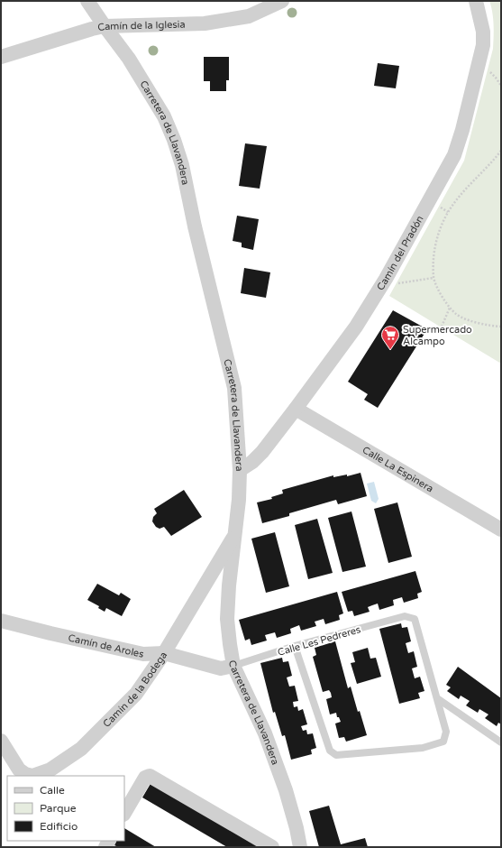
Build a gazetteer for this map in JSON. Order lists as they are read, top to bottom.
{
  "streets": {
    "street": [
      "Camín de la Iglesia",
      "Carretera de Llavandera",
      "Camín del Pradón",
      "Calle La Espinera",
      "Camín de Aroles",
      "Camín de la Bodega"
    ],
    "lane": ["Calle Les Pedreres"]
  },
  "crossings": [
    ["Camín de la Iglesia", "Carretera de Llavandera"],
    ["Carretera de Llavandera", "Camín del Pradón"],
    ["Carretera de Llavandera", "Calle Les Pedreres"],
    ["Carretera de Llavandera", "Camín de Aroles"],
    ["Carretera de Llavandera", "Camín de la Bodega"],
    ["Camín del Pradón", "Calle La Espinera"],
    ["Calle Les Pedreres", "Camín de Aroles"],
    ["Camín de Aroles", "Camín de la Bodega"]
  ],
  "places": {
    "supermarket": ["Supermercado Alcampo"]
  },
  "legend": ["Calle", "Parque", "Edificio"]
}
